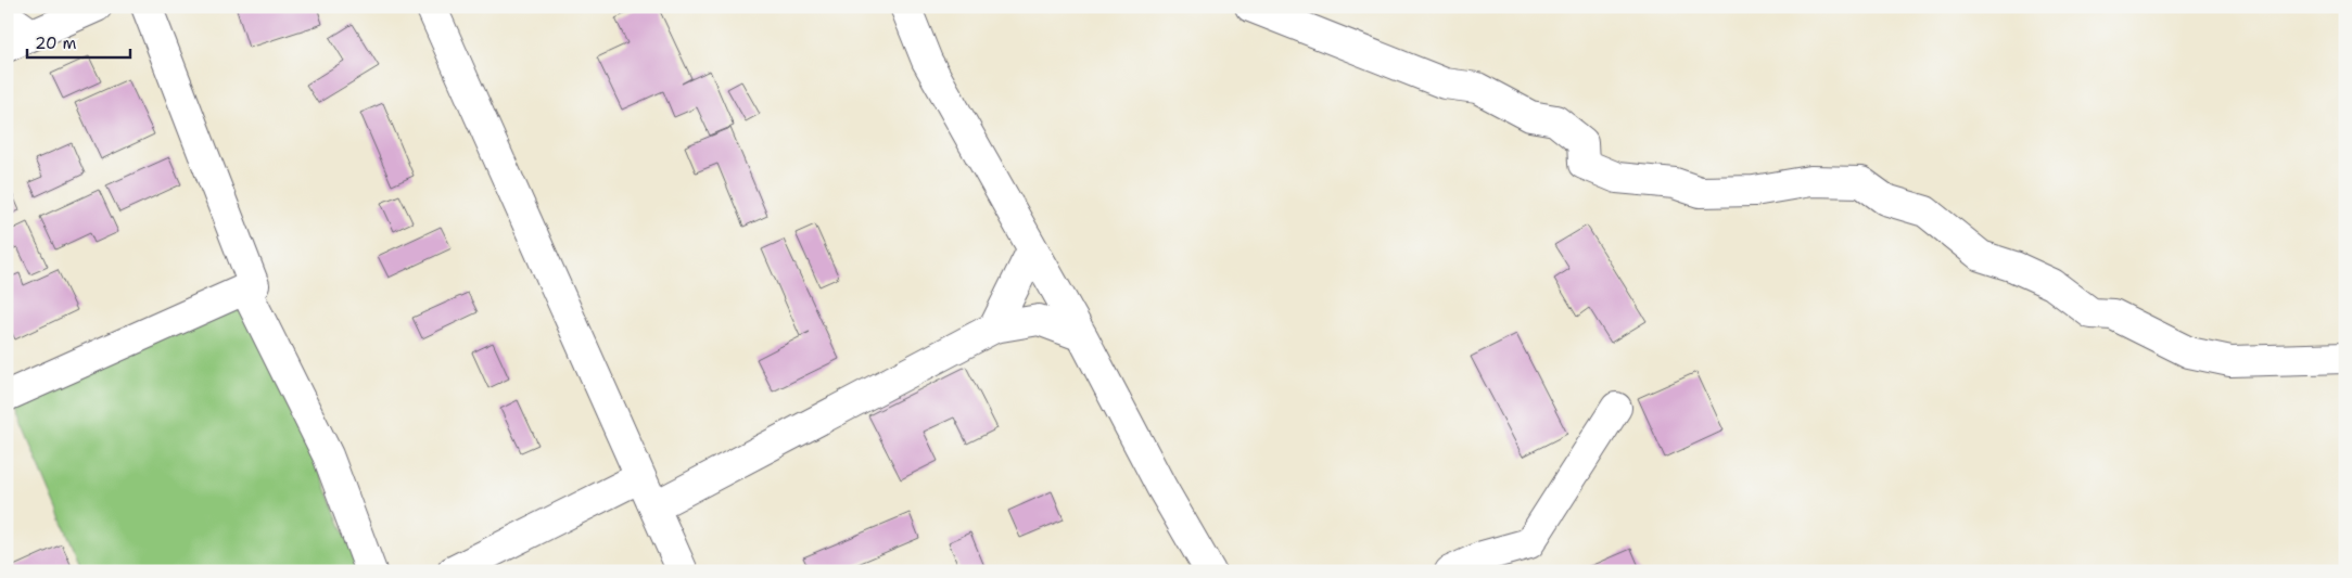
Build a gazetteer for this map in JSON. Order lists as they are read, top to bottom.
{
  "scale_bar": "20 m"
}
